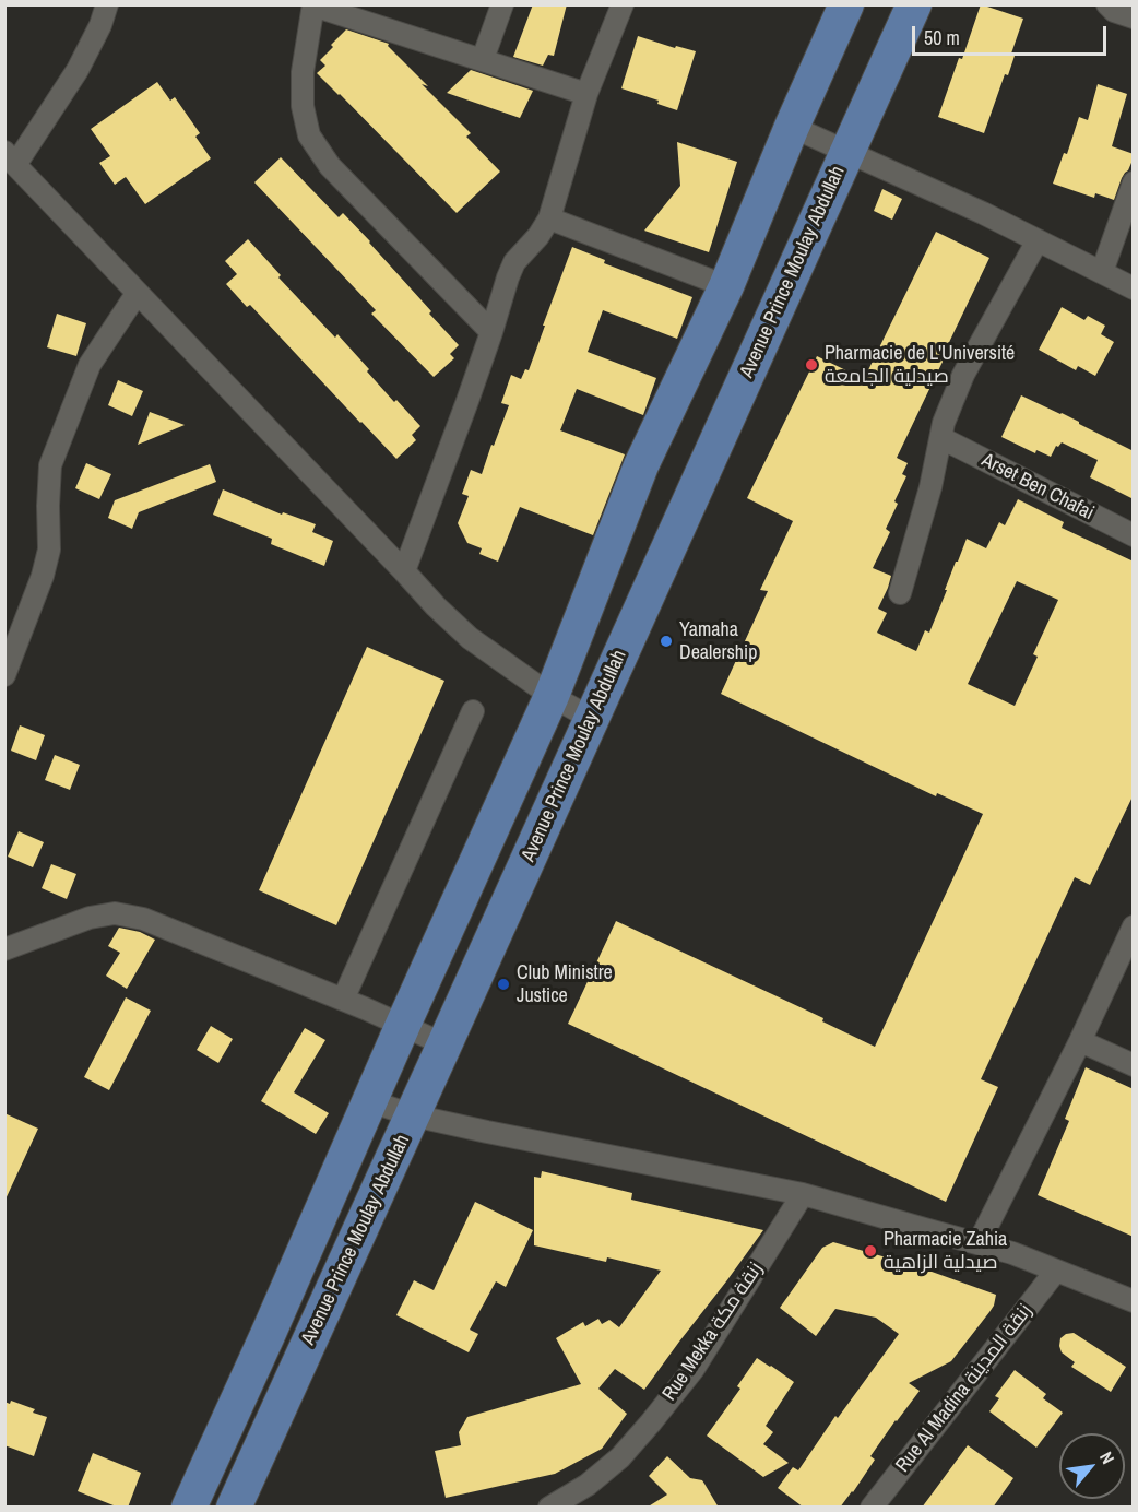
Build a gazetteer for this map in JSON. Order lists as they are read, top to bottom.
{
  "streets": {
    "main road": ["Avenue Prince Moulay Abdullah"],
    "street": ["Arset Ben Chafai", "Rue Mekka زنقة مكة", "Rue Al Madina زنقة المدينة"]
  },
  "places": [
    "Pharmacie de L'Université صيدلية الجامعة",
    "Yamaha Dealership",
    "Club Ministre Justice",
    "Pharmacie Zahia صيدلية الزاهية"
  ],
  "scale_bar": "50 m",
  "north": "top right"
}
